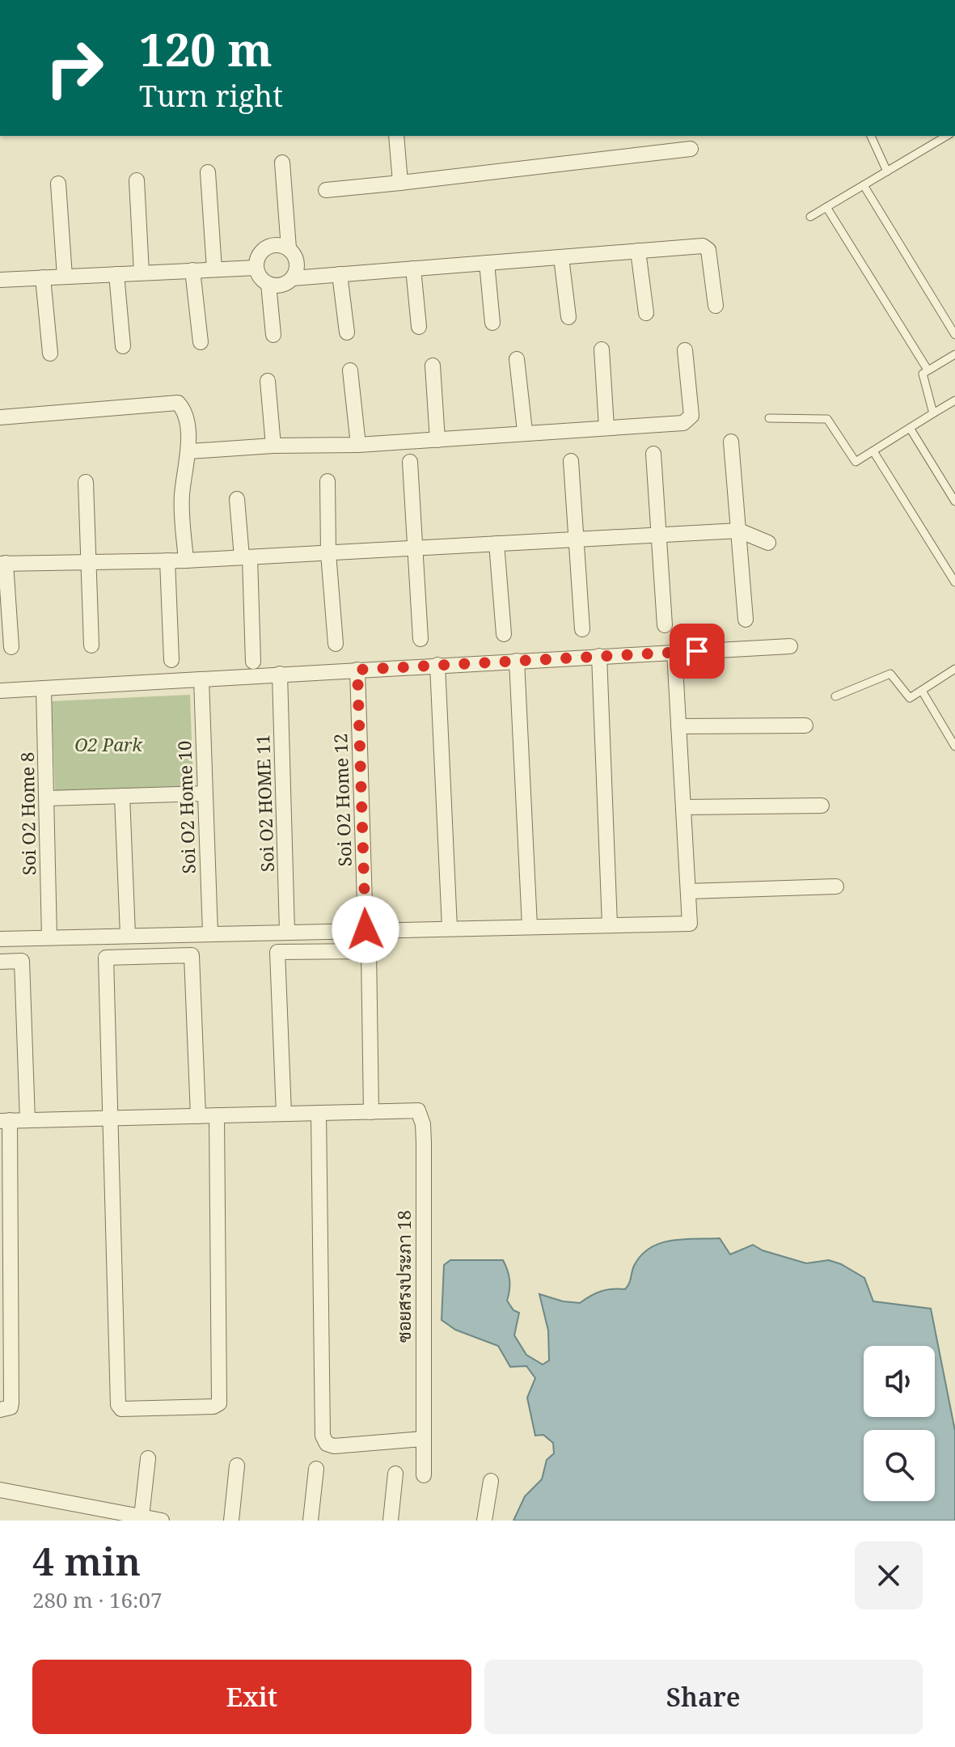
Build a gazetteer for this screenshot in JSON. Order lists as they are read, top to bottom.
{
  "streets": {
    "street": [
      "Soi O2 Home 12",
      "Soi O2 HOME 11",
      "Soi O2 Home 10",
      "Soi O2 Home 8",
      "ซอยสรงประภา 18"
    ]
  },
  "parks": ["O2 Park"],
  "page": {
    "turn": ["120 m", "Turn right"],
    "heading": ["4 min", "280 m · 16:07"],
    "buttons": ["Exit", "Share"]
  }
}
